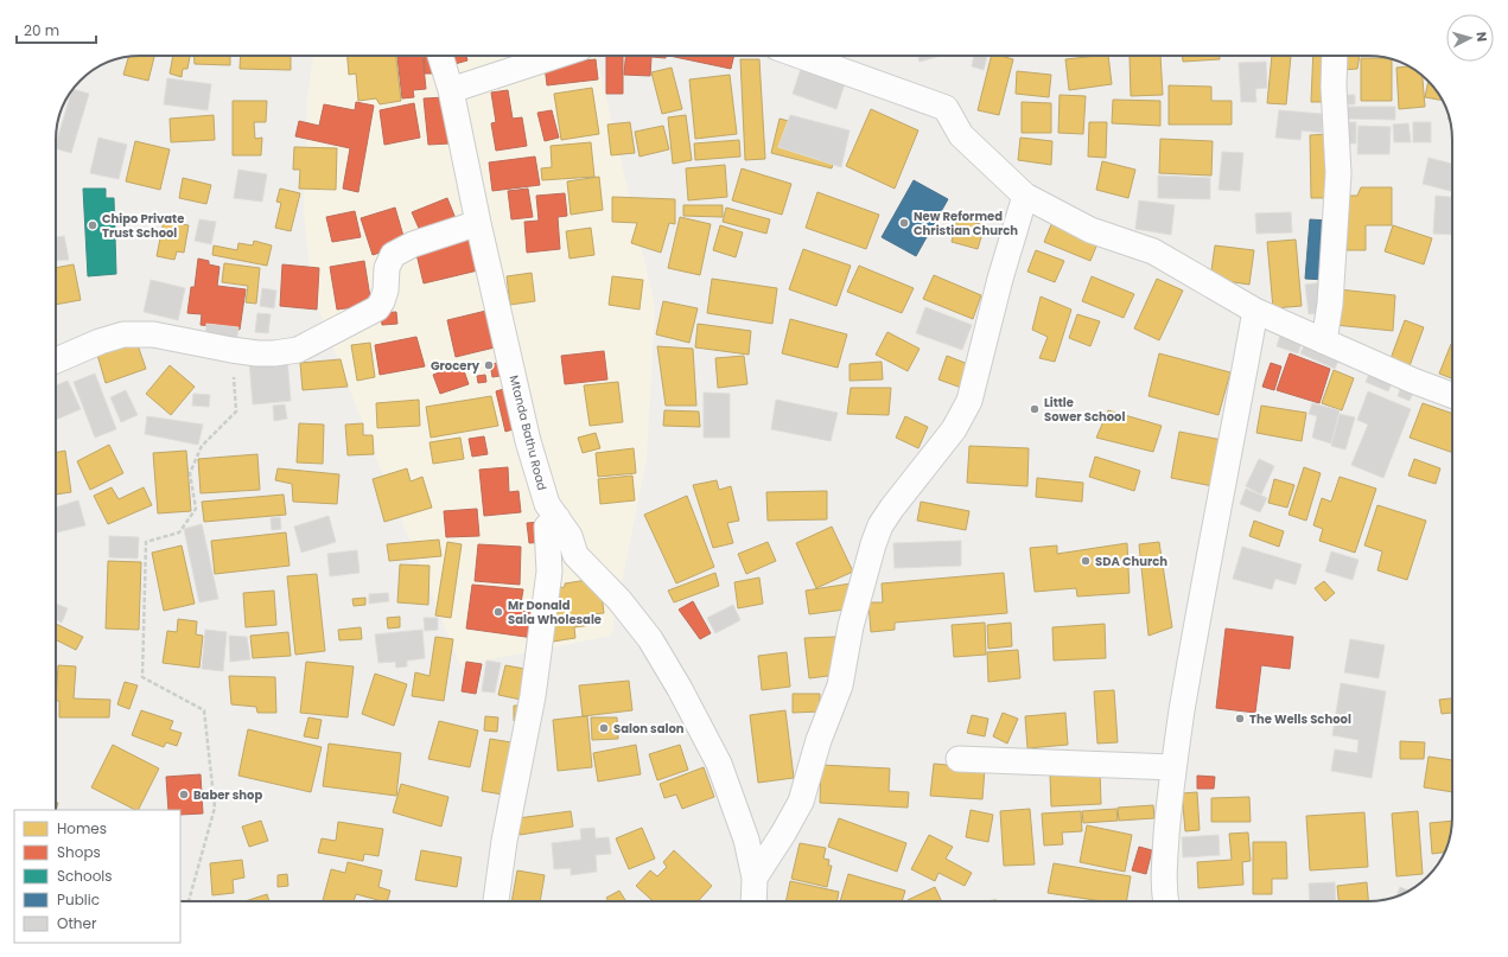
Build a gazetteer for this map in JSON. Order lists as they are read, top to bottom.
{
  "streets": {
    "street": ["Mtanda Bathu Road"]
  },
  "places": [
    "New Reformed Christian Church",
    "Chipo Private Trust School",
    "Grocery",
    "Little Sower School",
    "SDA Church",
    "Mr Donald Sala Wholesale",
    "The Wells School",
    "Salon salon",
    "Baber shop"
  ],
  "legend": [
    "Homes",
    "Shops",
    "Schools",
    "Public",
    "Other"
  ],
  "scale_bar": "20 m",
  "north": "right"
}
